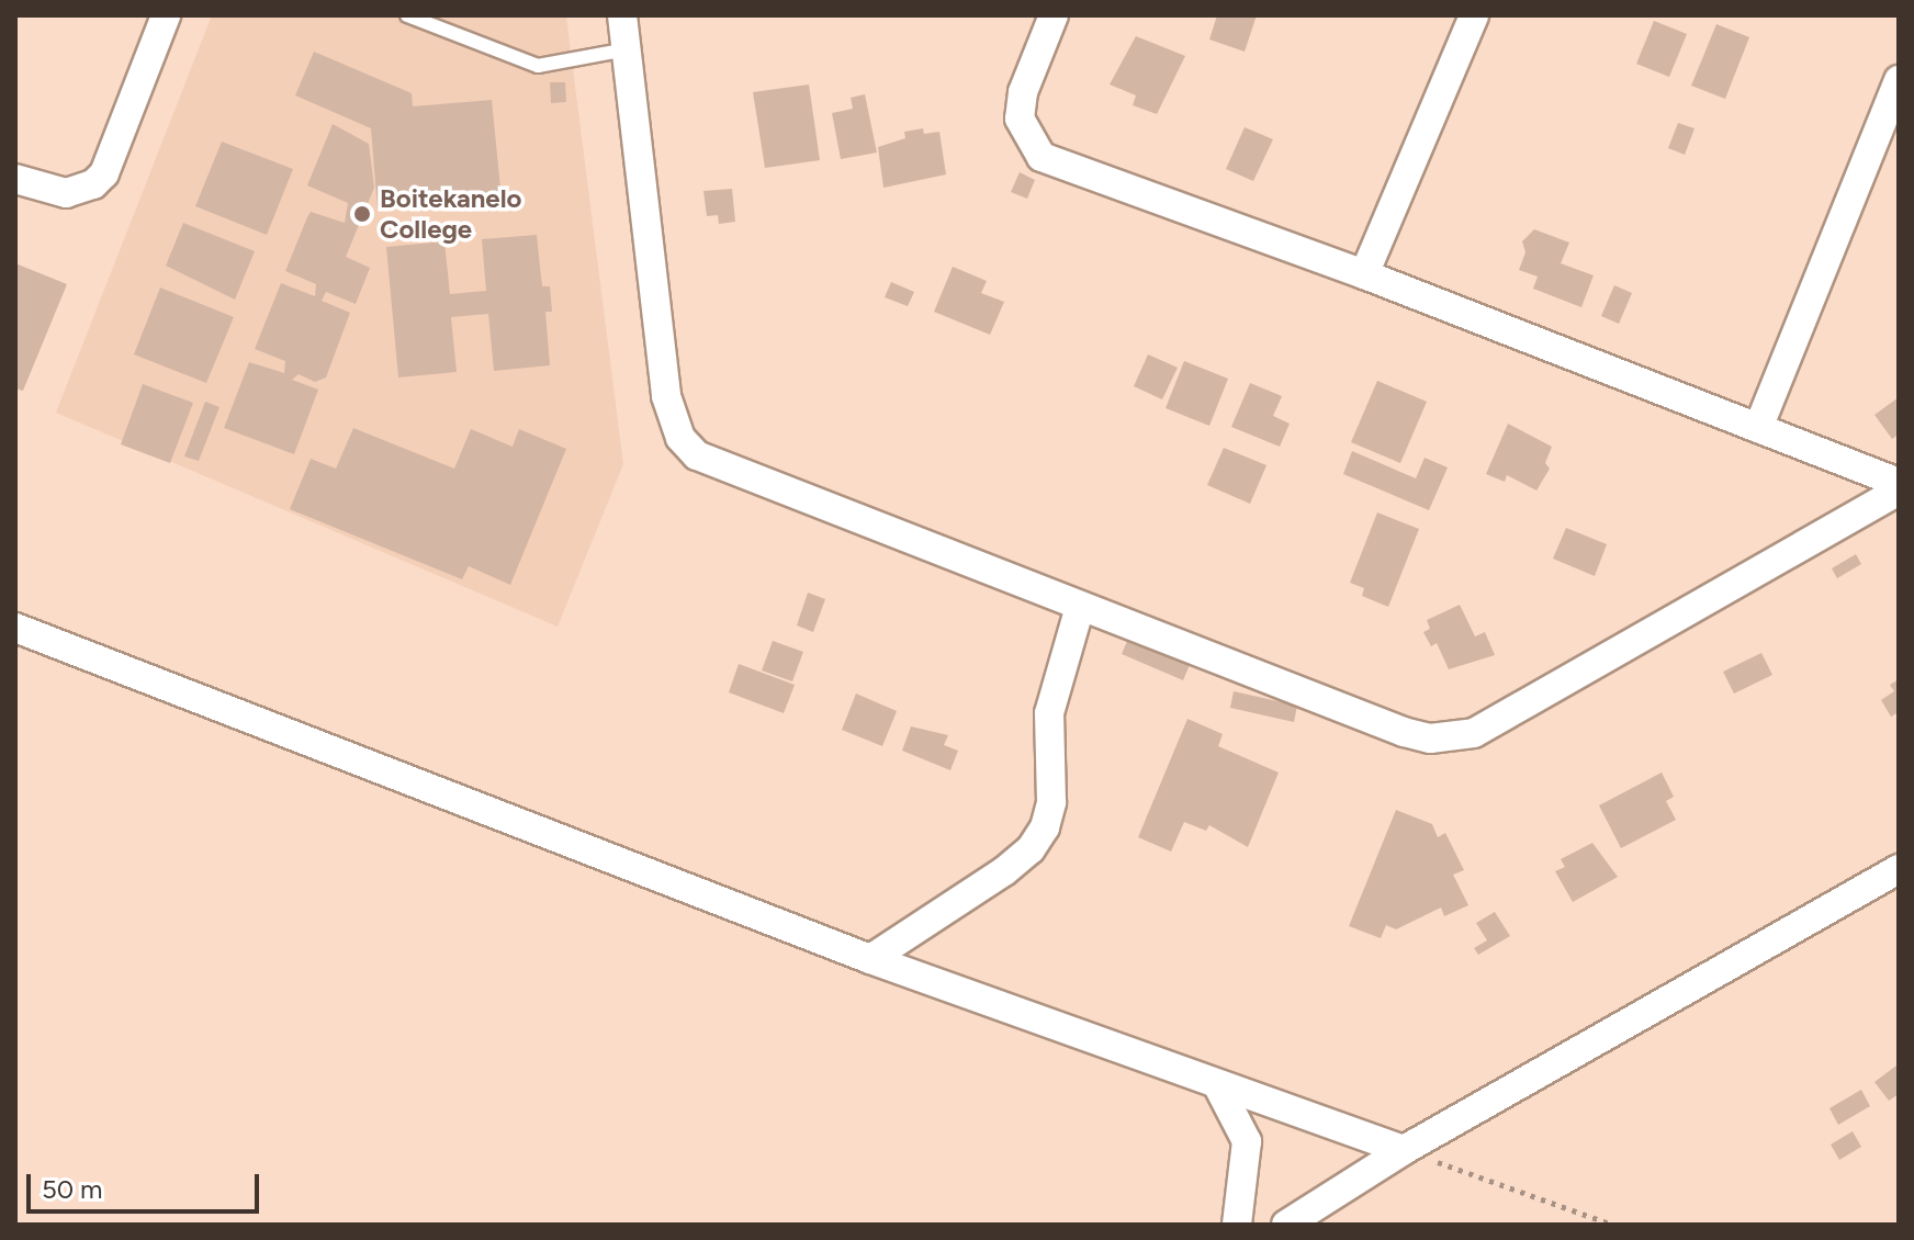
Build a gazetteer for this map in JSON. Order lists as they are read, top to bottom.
{
  "places": ["Boitekanelo College"],
  "scale_bar": "50 m"
}
